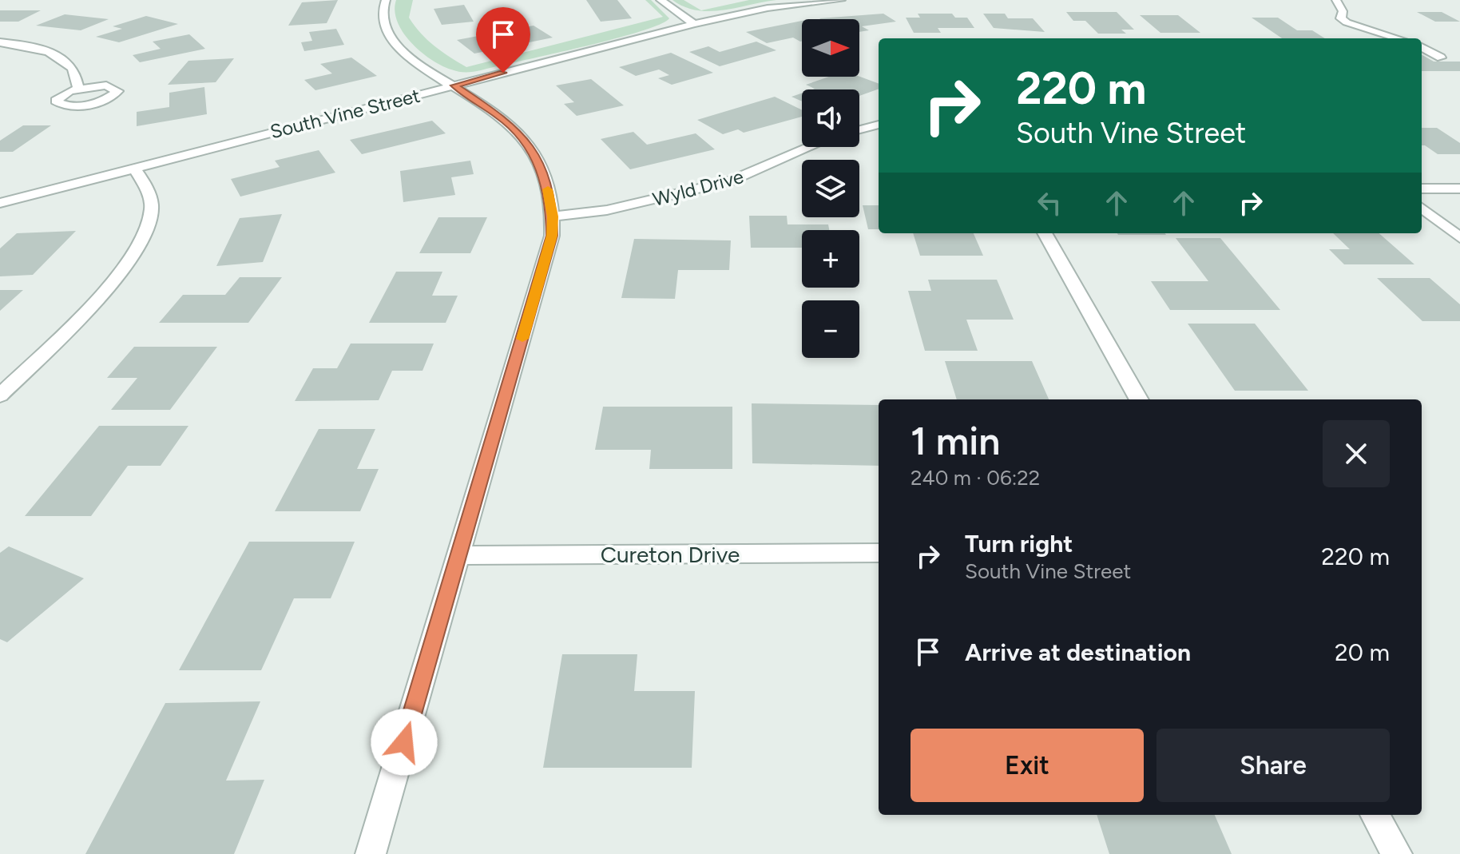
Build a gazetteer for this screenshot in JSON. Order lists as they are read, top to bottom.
{
  "streets": {
    "street": ["South Vine Street", "Wyld Drive", "Cureton Drive"]
  },
  "north": "right",
  "page": {
    "map_buttons": ["+", "−"],
    "turn": ["220 m", "South Vine Street"],
    "heading": ["1 min", "240 m · 06:22"],
    "list": [
      {
        "name": "Turn right",
        "note": "South Vine Street",
        "value": "220 m"
      },
      {
        "name": "Arrive at destination",
        "value": "20 m"
      }
    ],
    "buttons": ["Exit", "Share"]
  }
}
